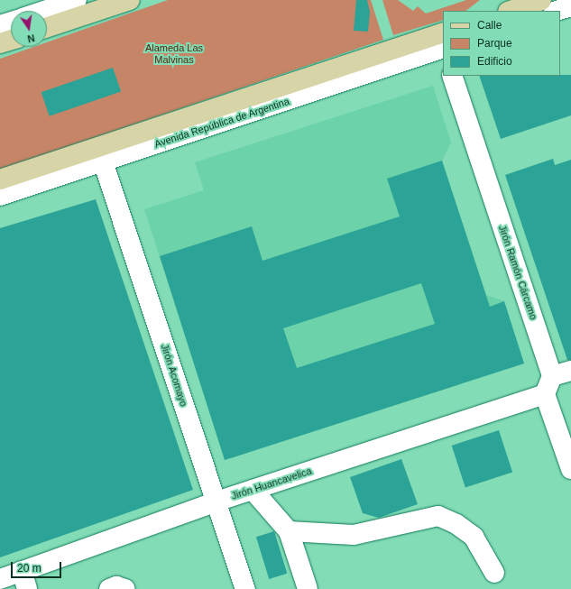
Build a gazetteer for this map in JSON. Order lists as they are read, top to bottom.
{
  "streets": {
    "main road": ["Avenida República de Argentina"],
    "street": ["Jirón Ramón Cárcamo", "Jirón Acomayo", "Jirón Huancavelica"]
  },
  "crossings": [
    ["Avenida República de Argentina", "Jirón Acomayo"],
    ["Jirón Ramón Cárcamo", "Jirón Huancavelica"],
    ["Jirón Acomayo", "Jirón Huancavelica"]
  ],
  "parks": ["Alameda Las Malvinas"],
  "legend": ["Calle", "Parque", "Edificio"],
  "scale_bar": "20 m",
  "north": "bottom"
}
